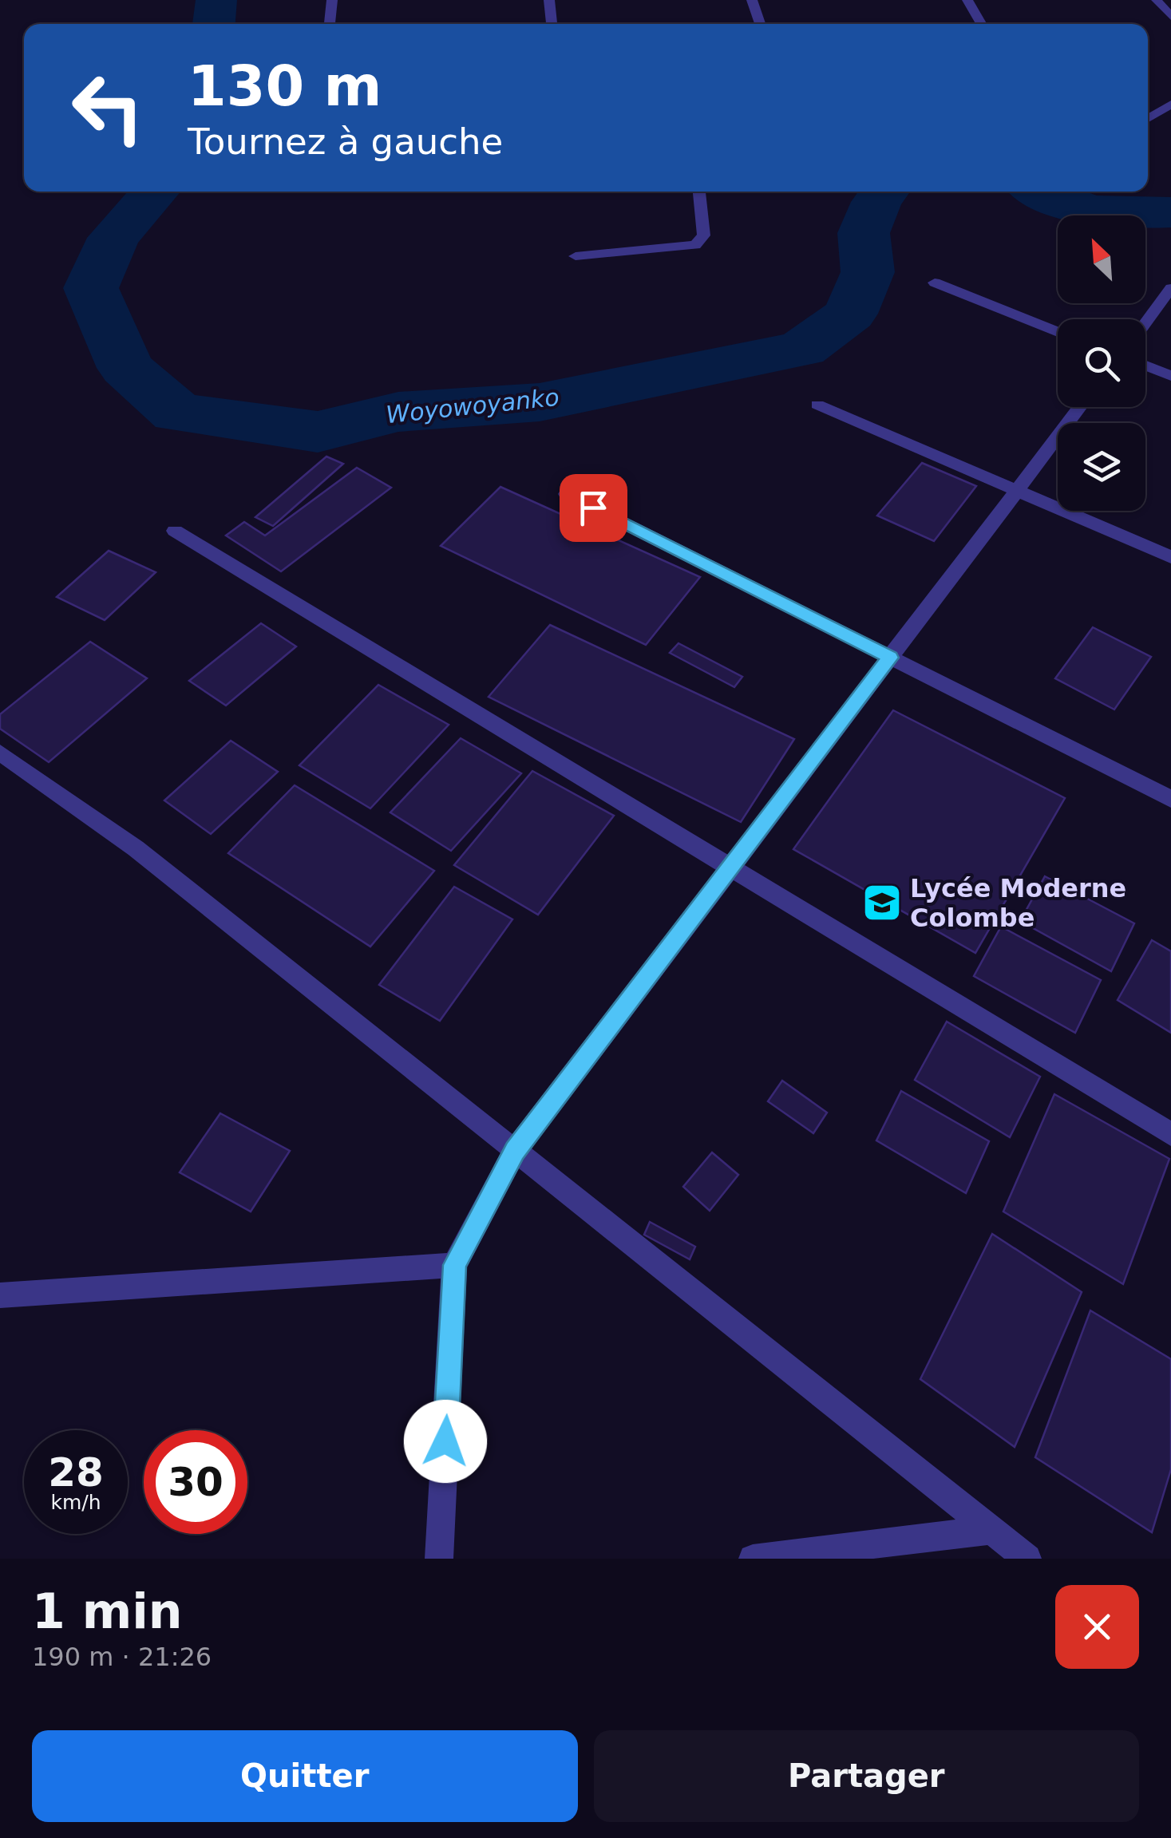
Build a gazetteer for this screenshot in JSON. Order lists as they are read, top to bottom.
{
  "water": ["Woyowoyanko"],
  "places": {
    "school or university": ["Lycée Moderne Colombe"]
  },
  "north": "top left",
  "page": {
    "turn": ["130 m", "Tournez à gauche"],
    "speed": "28 km/h",
    "limit": "30",
    "heading": ["1 min", "190 m · 21:26"],
    "buttons": ["Quitter", "Partager"]
  }
}
